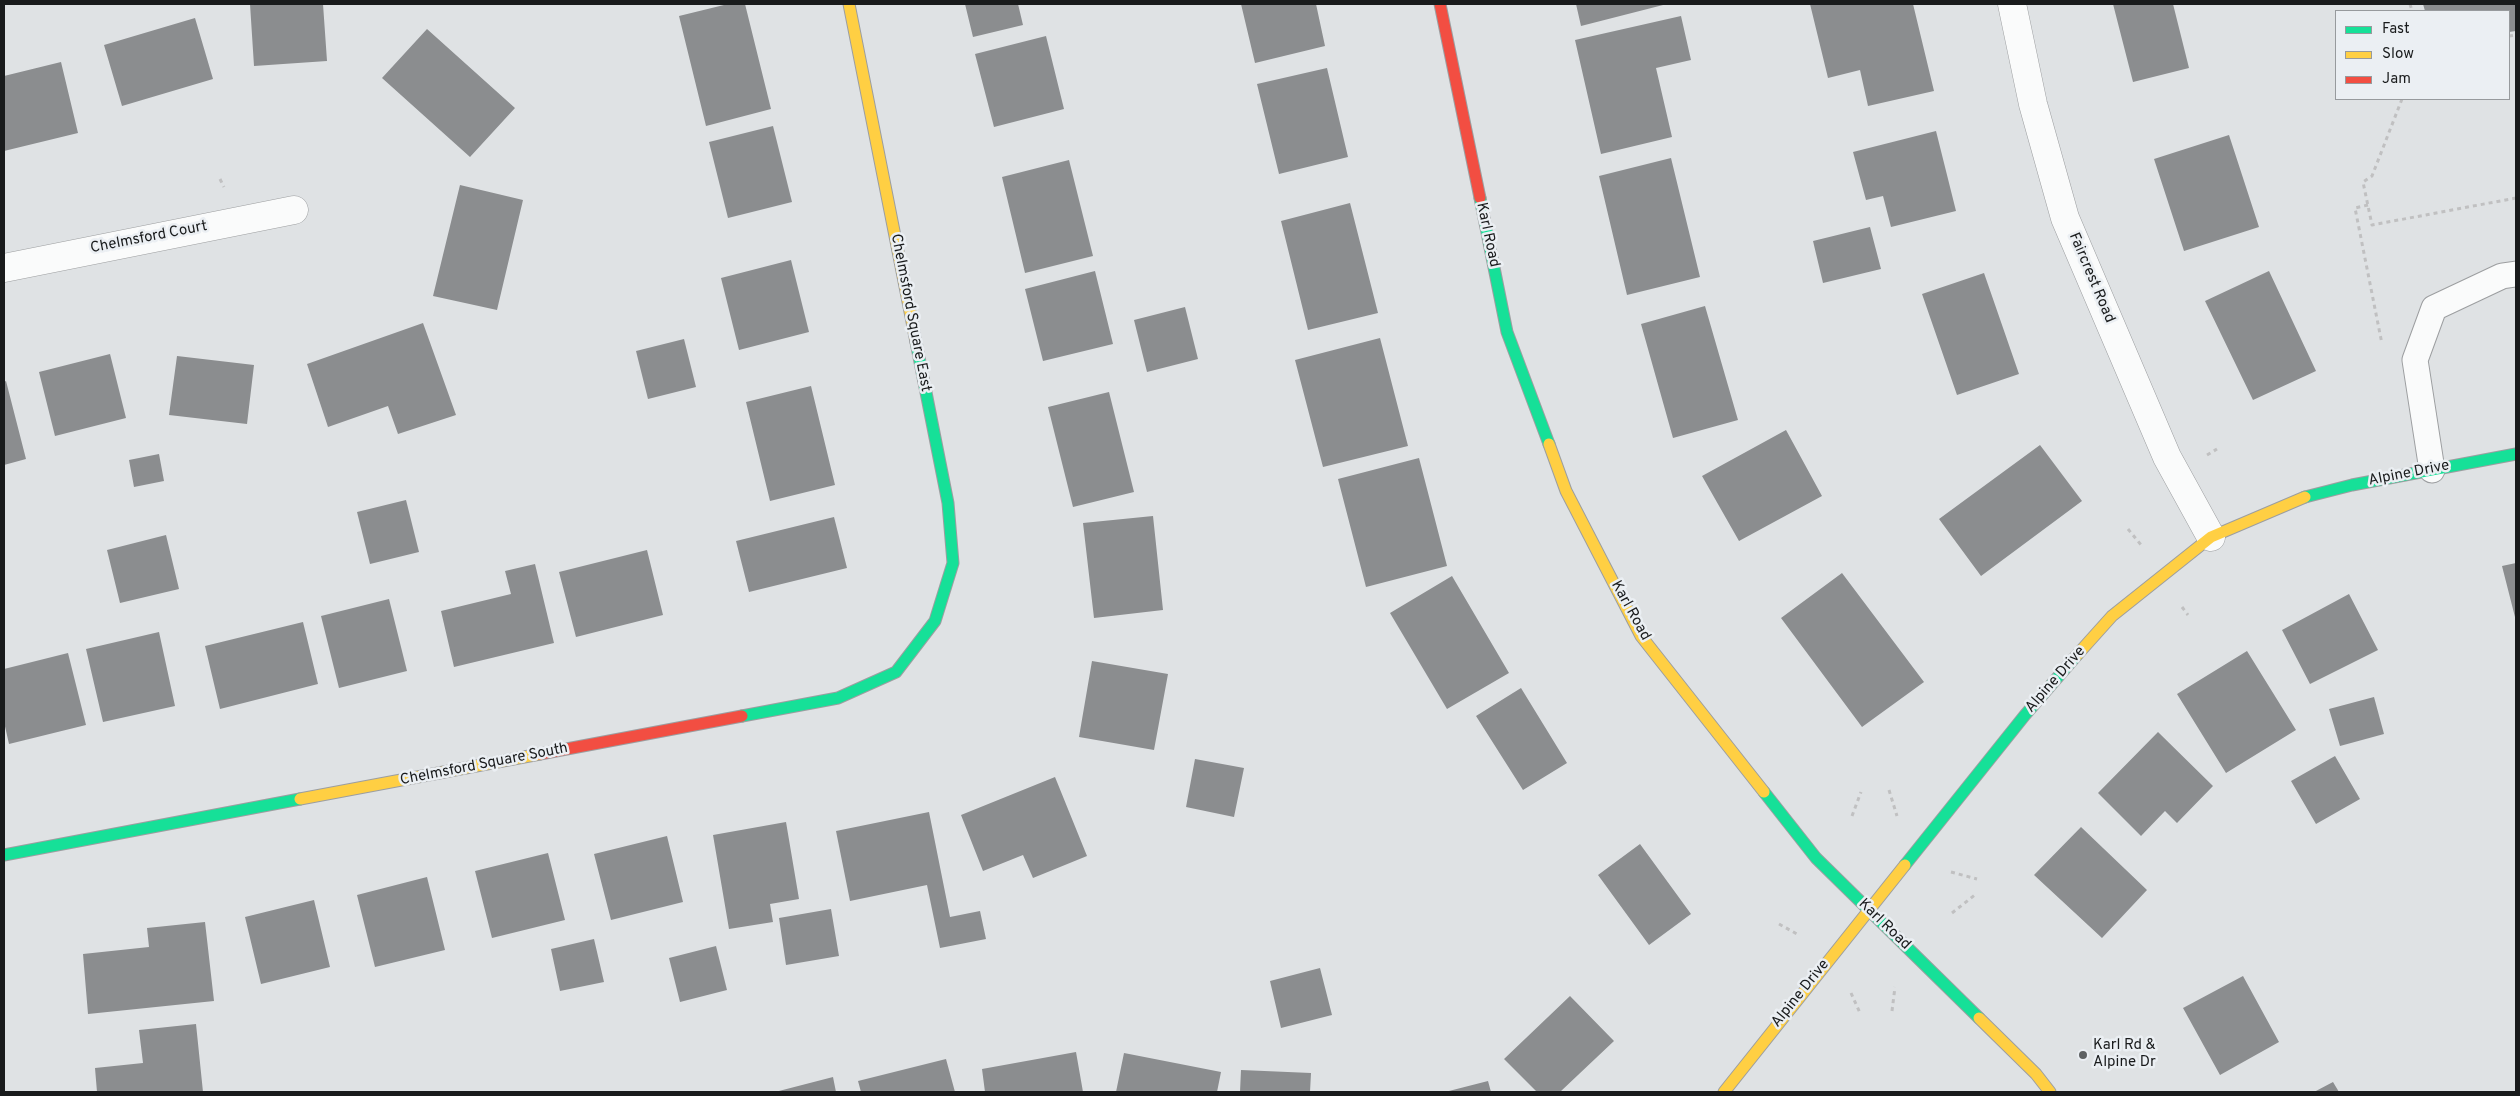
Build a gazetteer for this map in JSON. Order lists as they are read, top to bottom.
{
  "streets": {
    "street": [
      "Karl Road",
      "Chelmsford Court",
      "Faircrest Road",
      "Chelmsford Square East",
      "Alpine Drive",
      "Chelmsford Square South"
    ]
  },
  "crossings": [
    ["Karl Road", "Alpine Drive"],
    ["Faircrest Road", "Alpine Drive"],
    ["Chelmsford Square East", "Chelmsford Square South"]
  ],
  "places": ["Karl Rd & Alpine Dr"],
  "legend": ["Fast", "Slow", "Jam"]
}
